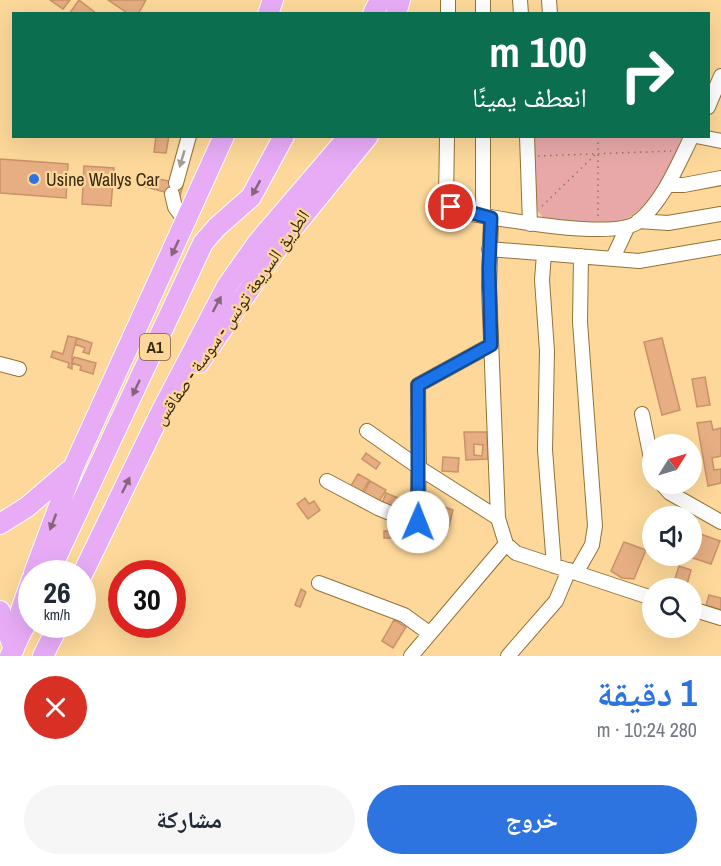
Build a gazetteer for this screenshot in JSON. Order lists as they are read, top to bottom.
{
  "streets": {
    "highway": ["الطريق السريعة تونس - سوسة - صفاقس", "A1"]
  },
  "places": ["Usine Wallys Car"],
  "north": "top right",
  "page": {
    "turn": ["100 m", "انعطف يمينًا"],
    "speed": "26 km/h",
    "limit": "30",
    "heading": ["1 دقيقة", "280 m · 10:24"],
    "buttons": ["خروج", "مشاركة"]
  }
}
